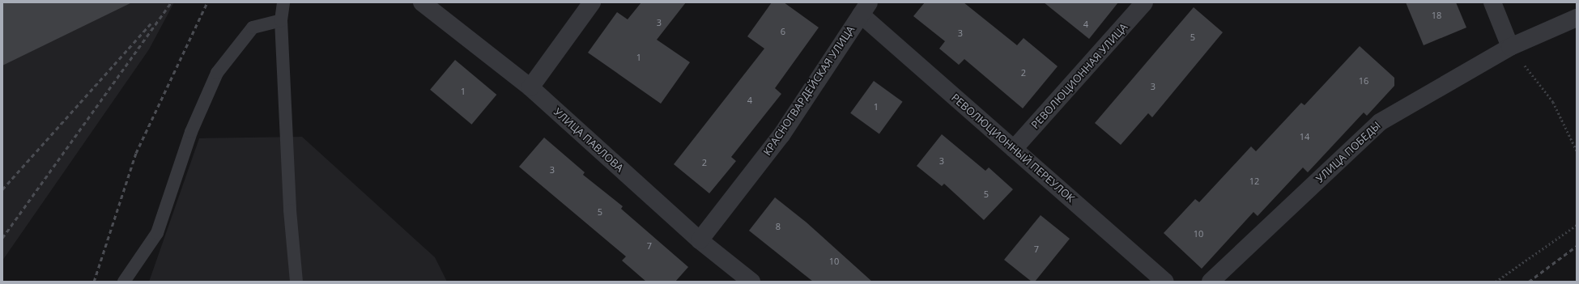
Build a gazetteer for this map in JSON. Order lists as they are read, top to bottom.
{
  "streets": {
    "street": [
      "РЕВОЛЮЦИОННАЯ УЛИЦА",
      "КРАСНОГВАРДЕЙСКАЯ УЛИЦА",
      "УЛИЦА ПАВЛОВА",
      "РЕВОЛЮЦИОННЫЙ ПЕРЕУЛОК",
      "УЛИЦА ПОБЕДЫ"
    ]
  },
  "crossings": [
    ["РЕВОЛЮЦИОННАЯ УЛИЦА", "РЕВОЛЮЦИОННЫЙ ПЕРЕУЛОК"],
    ["КРАСНОГВАРДЕЙСКАЯ УЛИЦА", "УЛИЦА ПАВЛОВА"],
    ["КРАСНОГВАРДЕЙСКАЯ УЛИЦА", "РЕВОЛЮЦИОННЫЙ ПЕРЕУЛОК"]
  ],
  "house_numbers": [
    "18",
    "3",
    "4",
    "6",
    "3",
    "5",
    "1",
    "2",
    "16",
    "3",
    "1",
    "4",
    "1",
    "14",
    "3",
    "2",
    "3",
    "12",
    "5",
    "5",
    "8",
    "10",
    "7",
    "7",
    "10"
  ]
}
